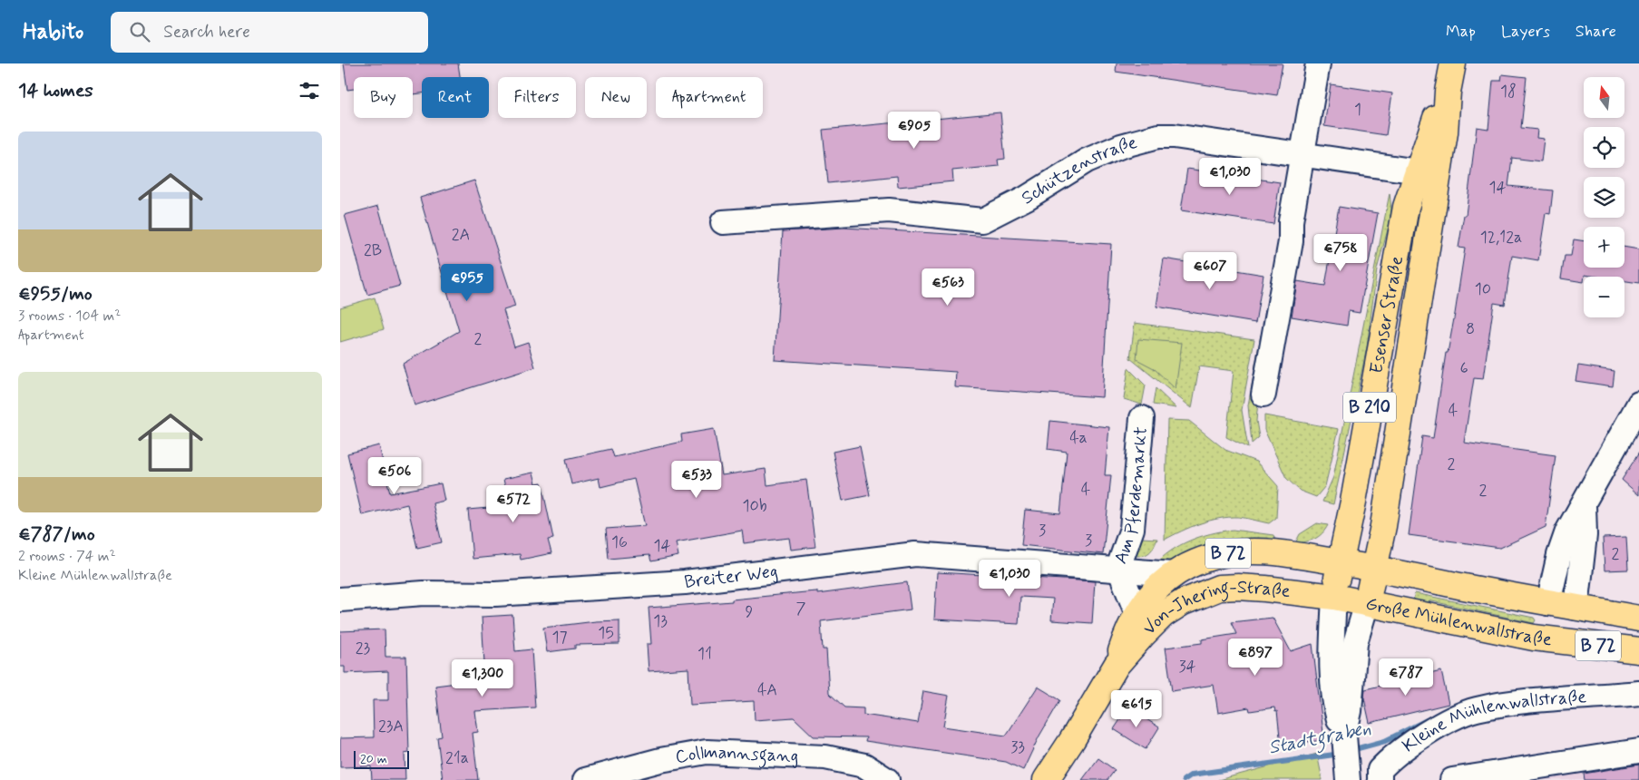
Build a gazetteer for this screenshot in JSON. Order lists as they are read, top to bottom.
{
  "streets": {
    "main road": [
      "Esenser Straße",
      "B 210",
      "B 72",
      "Von-Jhering-Straße",
      "Große Mühlenwallstraße"
    ],
    "street": [
      "Schützenstraße",
      "Am Pferdemarkt",
      "Breiter Weg",
      "Kleine Mühlenwallstraße",
      "Collmannsgang"
    ]
  },
  "crossings": [
    ["Schützenstraße", "Esenser Straße"],
    ["Esenser Straße", "Von-Jhering-Straße"],
    ["Esenser Straße", "Große Mühlenwallstraße"],
    ["Am Pferdemarkt", "Breiter Weg"],
    ["B 72", "Große Mühlenwallstraße"],
    ["Breiter Weg", "Von-Jhering-Straße"],
    ["Von-Jhering-Straße", "Große Mühlenwallstraße"]
  ],
  "water": ["Stadtgraben"],
  "house_numbers": [
    "18",
    "1",
    "14",
    "2A",
    "12,12a",
    "2B",
    "10",
    "8",
    "2",
    "6",
    "4",
    "4a",
    "2",
    "4",
    "2",
    "10b",
    "3",
    "3",
    "16",
    "14",
    "2",
    "7",
    "9",
    "13",
    "15",
    "17",
    "23",
    "11",
    "34",
    "4A",
    "23A",
    "33",
    "21a"
  ],
  "scale_bar": "20 m",
  "north": "top",
  "page": {
    "header": "Habito",
    "search": "Search here",
    "nav": ["Map", "Layers", "Share"],
    "heading": "14 homes",
    "map_buttons": ["+", "−"],
    "chip": [
      "Buy",
      "Rent",
      "Filters",
      "New",
      "Apartment"
    ],
    "price": [
      "€905",
      "€1,030",
      "€758",
      "€607",
      "€955",
      "€563",
      "€506",
      "€533",
      "€572",
      "€1,030",
      "€897",
      "€787",
      "€1,300",
      "€615"
    ],
    "list": [
      {
        "name": "€955/mo",
        "note": "3 rooms · 104 m² · Apartment"
      },
      {
        "name": "€787/mo",
        "note": "2 rooms · 74 m² · Kleine Mühlenwallstraße"
      }
    ],
    "scale": "20 m"
  }
}
